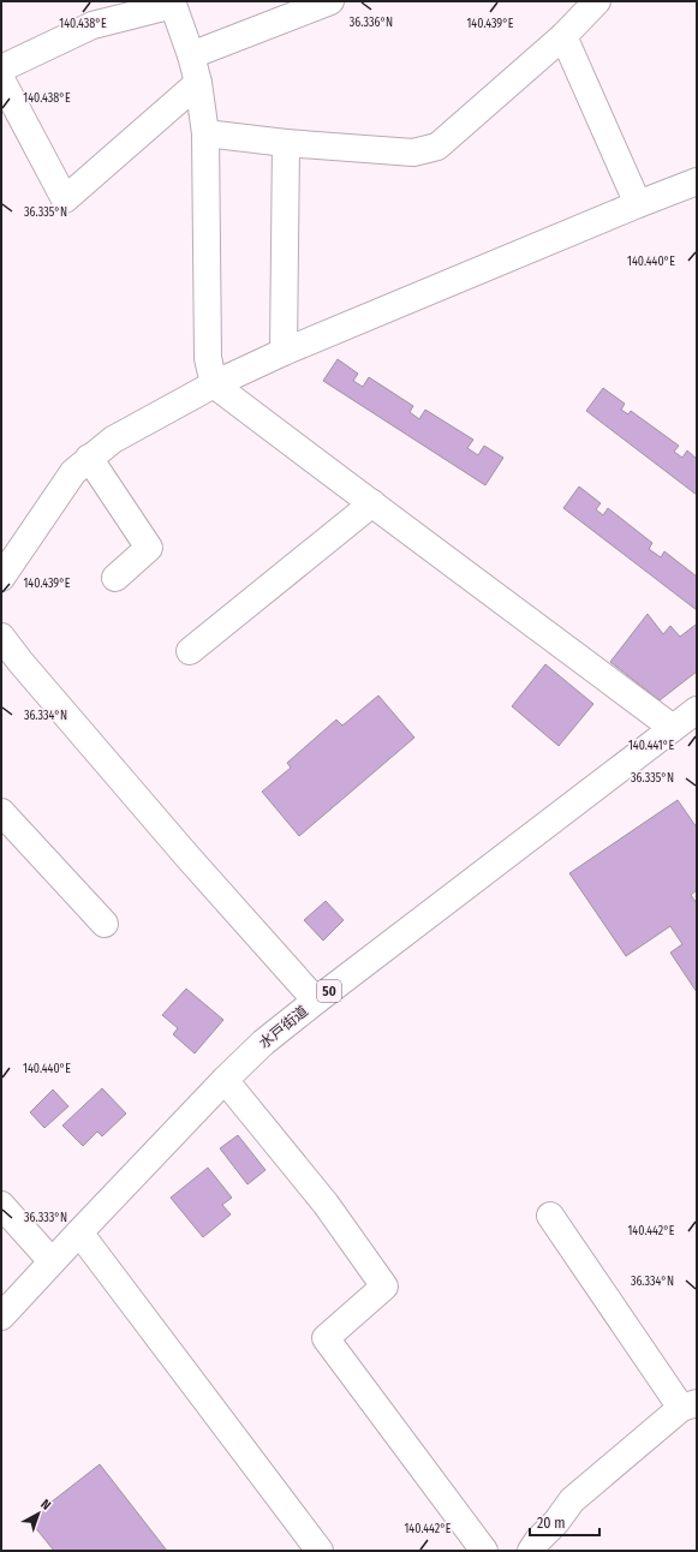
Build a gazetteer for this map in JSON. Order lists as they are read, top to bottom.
{
  "streets": {
    "street": ["50", "水戸街道"]
  },
  "scale_bar": "20 m",
  "north": "top right",
  "coordinates": [
    "36.336°N",
    "140.438°E",
    "140.439°E",
    "36.335°N",
    "140.440°E",
    "36.334°N",
    "140.441°E",
    "36.333°N",
    "140.442°E"
  ]
}
